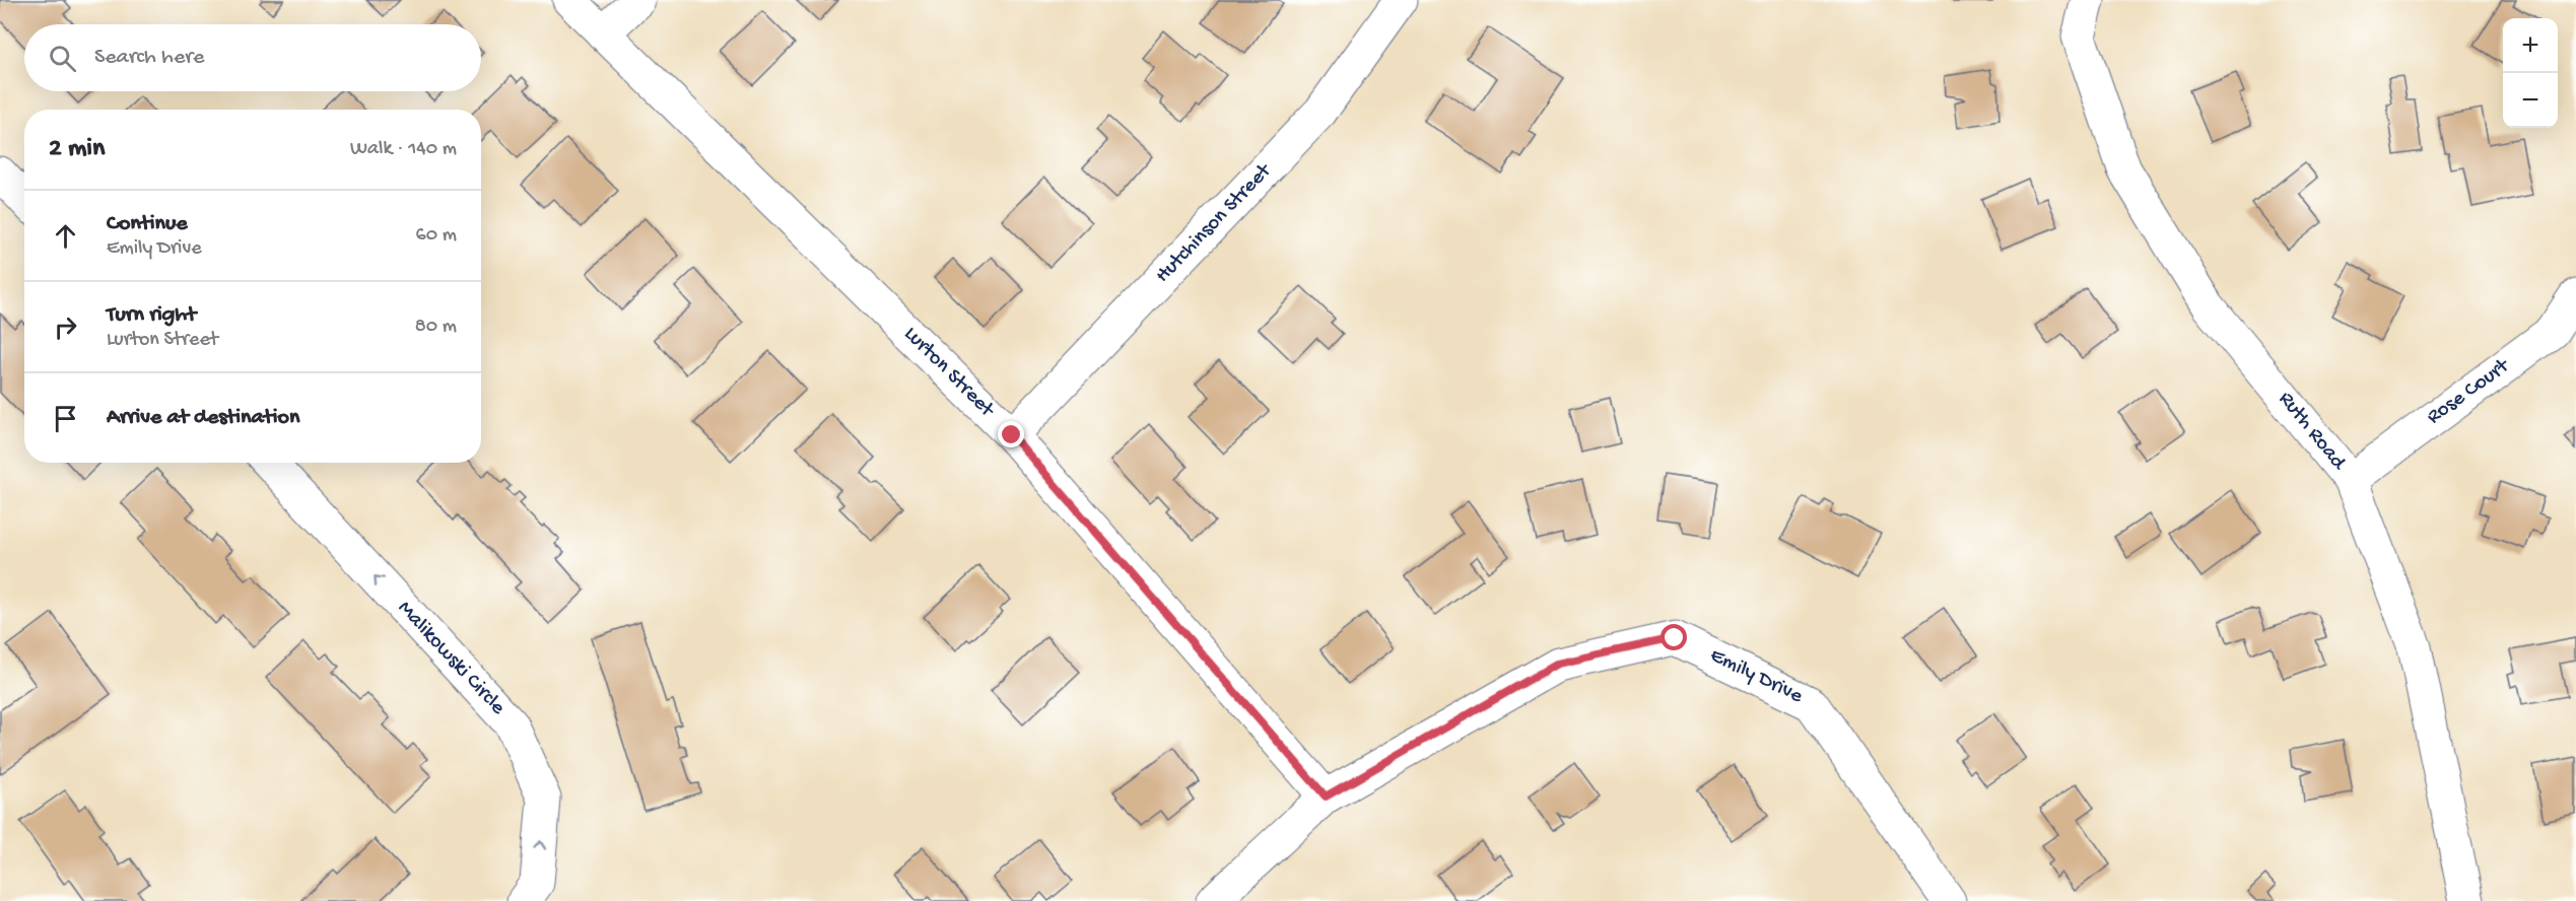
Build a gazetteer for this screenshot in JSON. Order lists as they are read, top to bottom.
{
  "streets": {
    "street": [
      "Hutchinson Street",
      "Lurton Street",
      "Rose Court",
      "Ruth Road",
      "Malikowski Circle",
      "Emily Drive"
    ]
  },
  "crossings": [
    ["Hutchinson Street", "Lurton Street"],
    ["Lurton Street", "Emily Drive"],
    ["Rose Court", "Ruth Road"]
  ],
  "one_way": ["Malikowski Circle"],
  "page": {
    "map_buttons": ["+", "−"],
    "search": "Search here",
    "heading": ["2 min", "Walk · 140 m"],
    "list": [
      ["Continue", "Emily Drive", "60 m"],
      ["Turn right", "Lurton Street", "80 m"],
      "Arrive at destination"
    ]
  }
}
